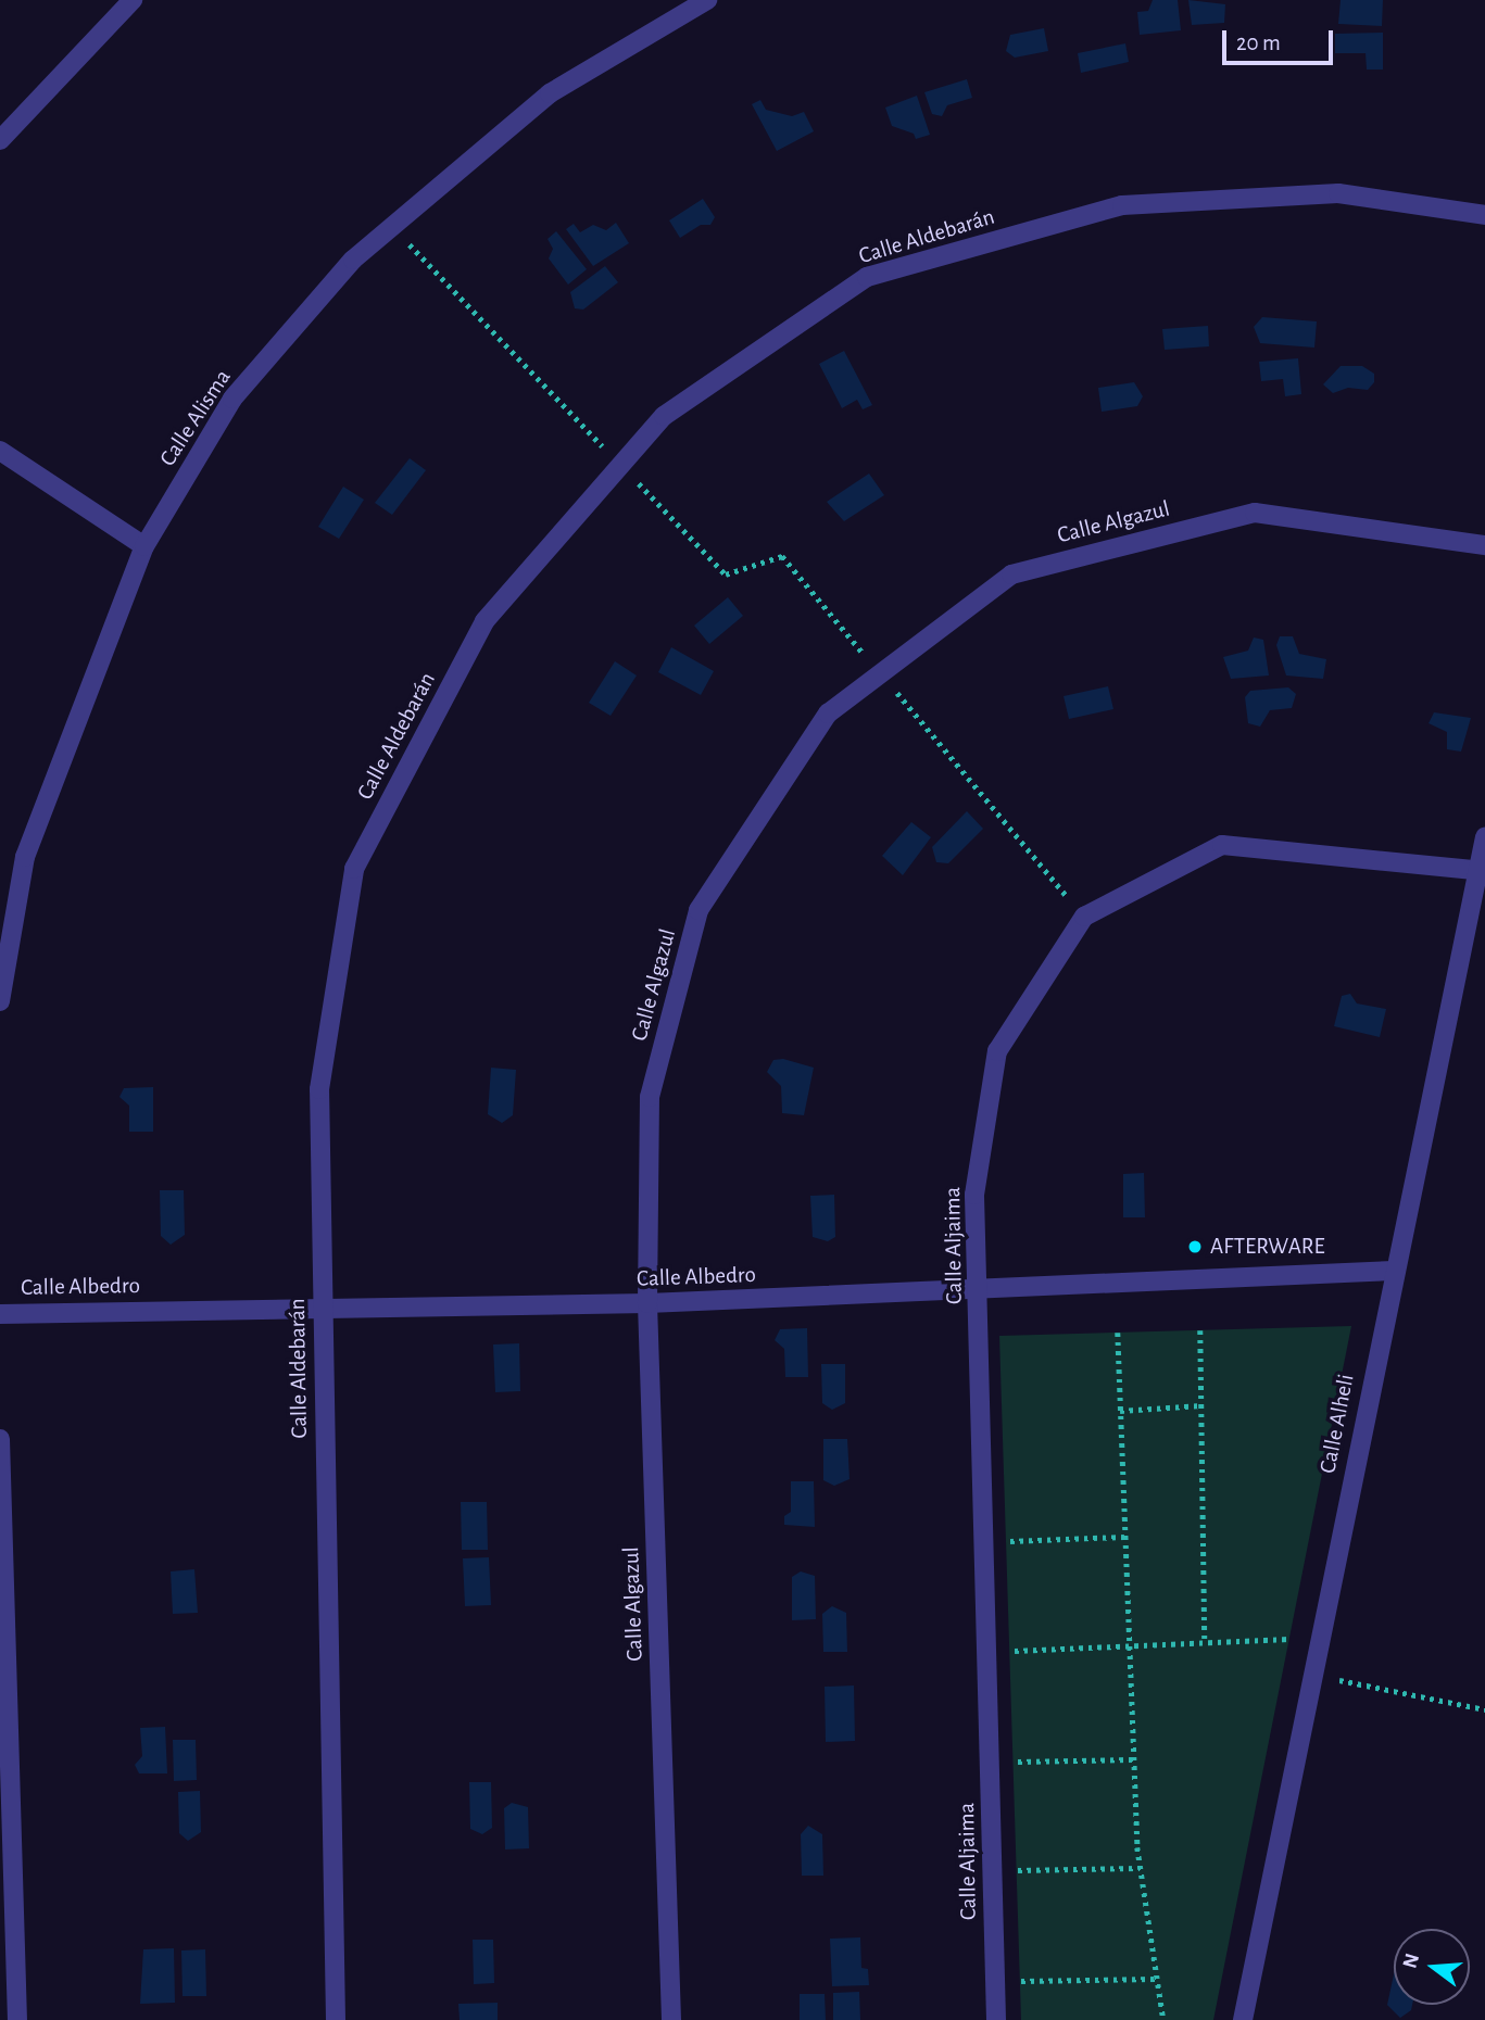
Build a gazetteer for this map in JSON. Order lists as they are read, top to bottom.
{
  "streets": {
    "street": [
      "Calle Aldebarán",
      "Calle Alisma",
      "Calle Algazul",
      "Calle Aljaima",
      "Calle Albedro",
      "Calle Alheli"
    ]
  },
  "crossings": [
    ["Calle Aldebarán", "Calle Albedro"],
    ["Calle Algazul", "Calle Albedro"],
    ["Calle Aljaima", "Calle Albedro"],
    ["Calle Aljaima", "Calle Alheli"],
    ["Calle Albedro", "Calle Alheli"]
  ],
  "places": ["AFTERWARE"],
  "scale_bar": "20 m",
  "north": "left"
}
